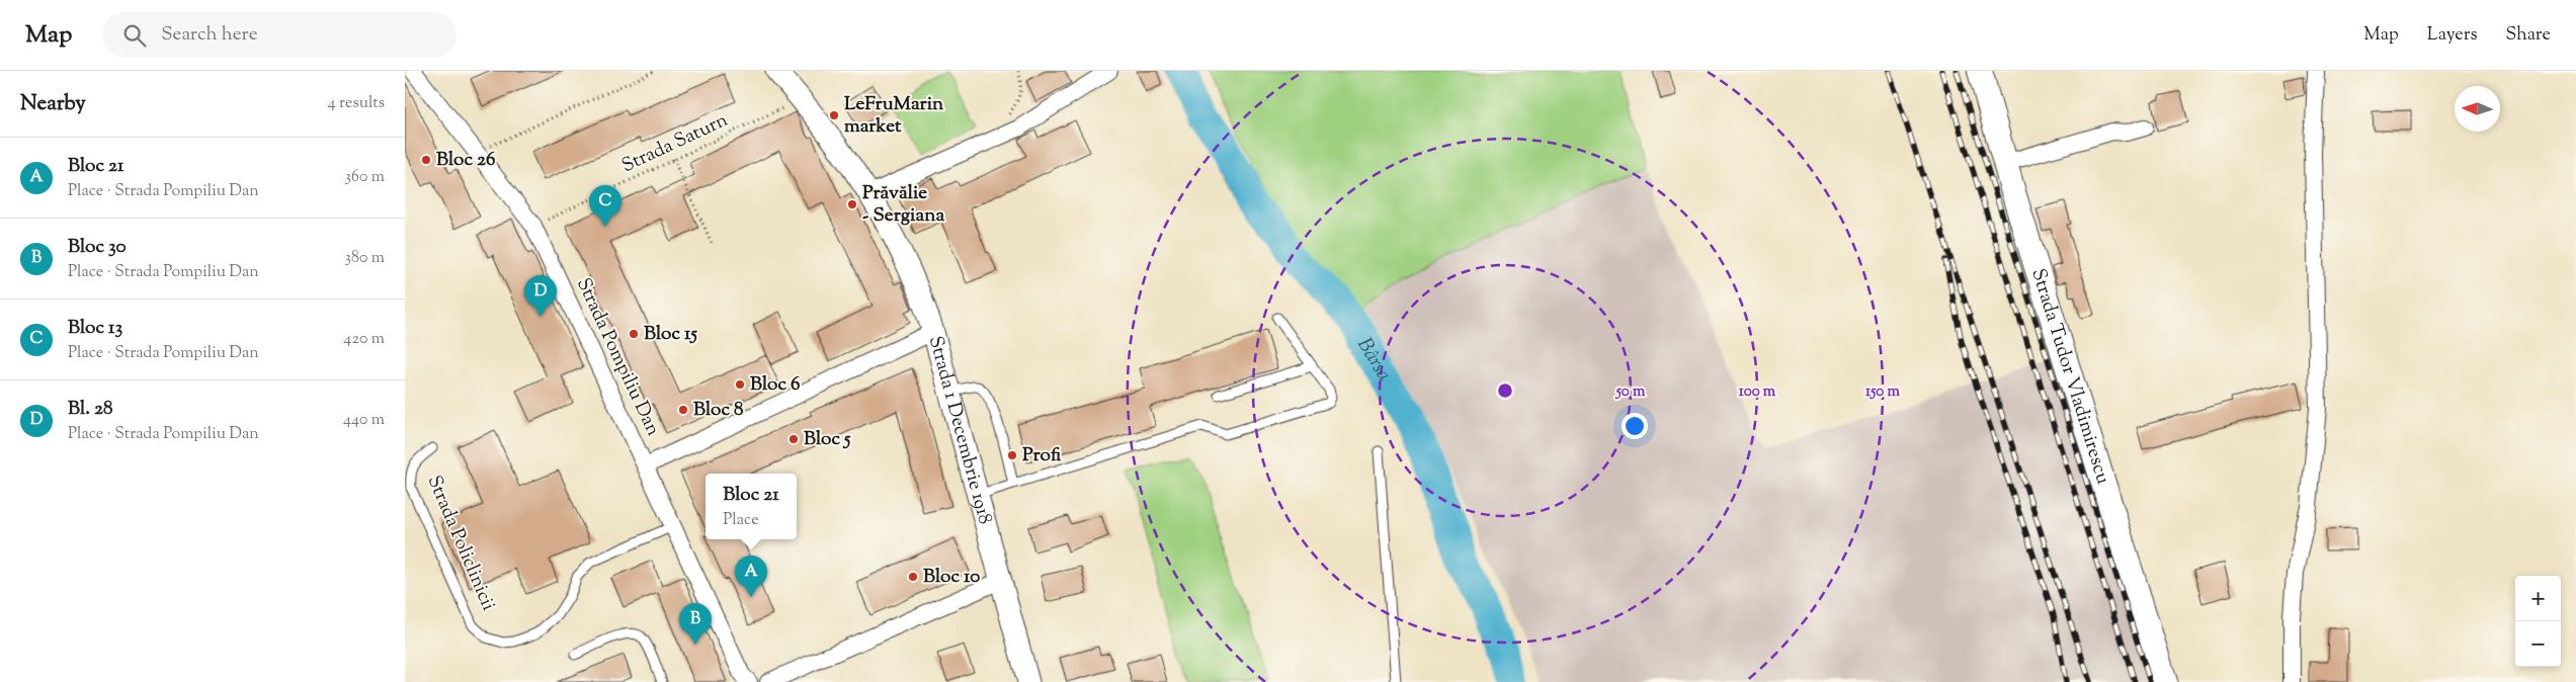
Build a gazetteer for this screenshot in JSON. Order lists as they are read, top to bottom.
{
  "streets": {
    "main road": ["Strada Tudor Vladimirescu"],
    "street": ["Strada Pompiliu Dan", "Strada 1 Decembrie 1918"],
    "lane": ["Strada Policlinicii"],
    "path": ["Strada Saturn"]
  },
  "crossings": [
    ["Strada Saturn", "Strada Pompiliu Dan"],
    ["Strada Saturn", "Strada 1 Decembrie 1918"],
    ["Strada Pompiliu Dan", "Strada Policlinicii"]
  ],
  "water": ["Bârsa"],
  "places": [
    "LeFruMarin market",
    "Bloc 26",
    "Prăvălie - Sergiana",
    "Bloc 15",
    "Bloc 6",
    "Bloc 8",
    "Bloc 5",
    "Profi",
    "Bloc 10"
  ],
  "north": "left",
  "page": {
    "header": "Map",
    "search": "Search here",
    "nav": ["Map", "Layers", "Share"],
    "heading": ["Nearby", "4 results"],
    "list": [
      {
        "mark": "A",
        "name": "Bloc 21",
        "note": "Place · Strada Pompiliu Dan",
        "value": "360 m"
      },
      {
        "mark": "B",
        "name": "Bloc 30",
        "note": "Place · Strada Pompiliu Dan",
        "value": "380 m"
      },
      {
        "mark": "C",
        "name": "Bloc 13",
        "note": "Place · Strada Pompiliu Dan",
        "value": "420 m"
      },
      {
        "mark": "D",
        "name": "Bl. 28",
        "note": "Place · Strada Pompiliu Dan",
        "value": "440 m"
      }
    ],
    "pins": [
      "C",
      "D",
      "A",
      "B"
    ],
    "popup": ["Bloc 21", "Place"],
    "map_buttons": ["+", "−"]
  },
  "rings": ["50 m", "100 m", "150 m"]
}
